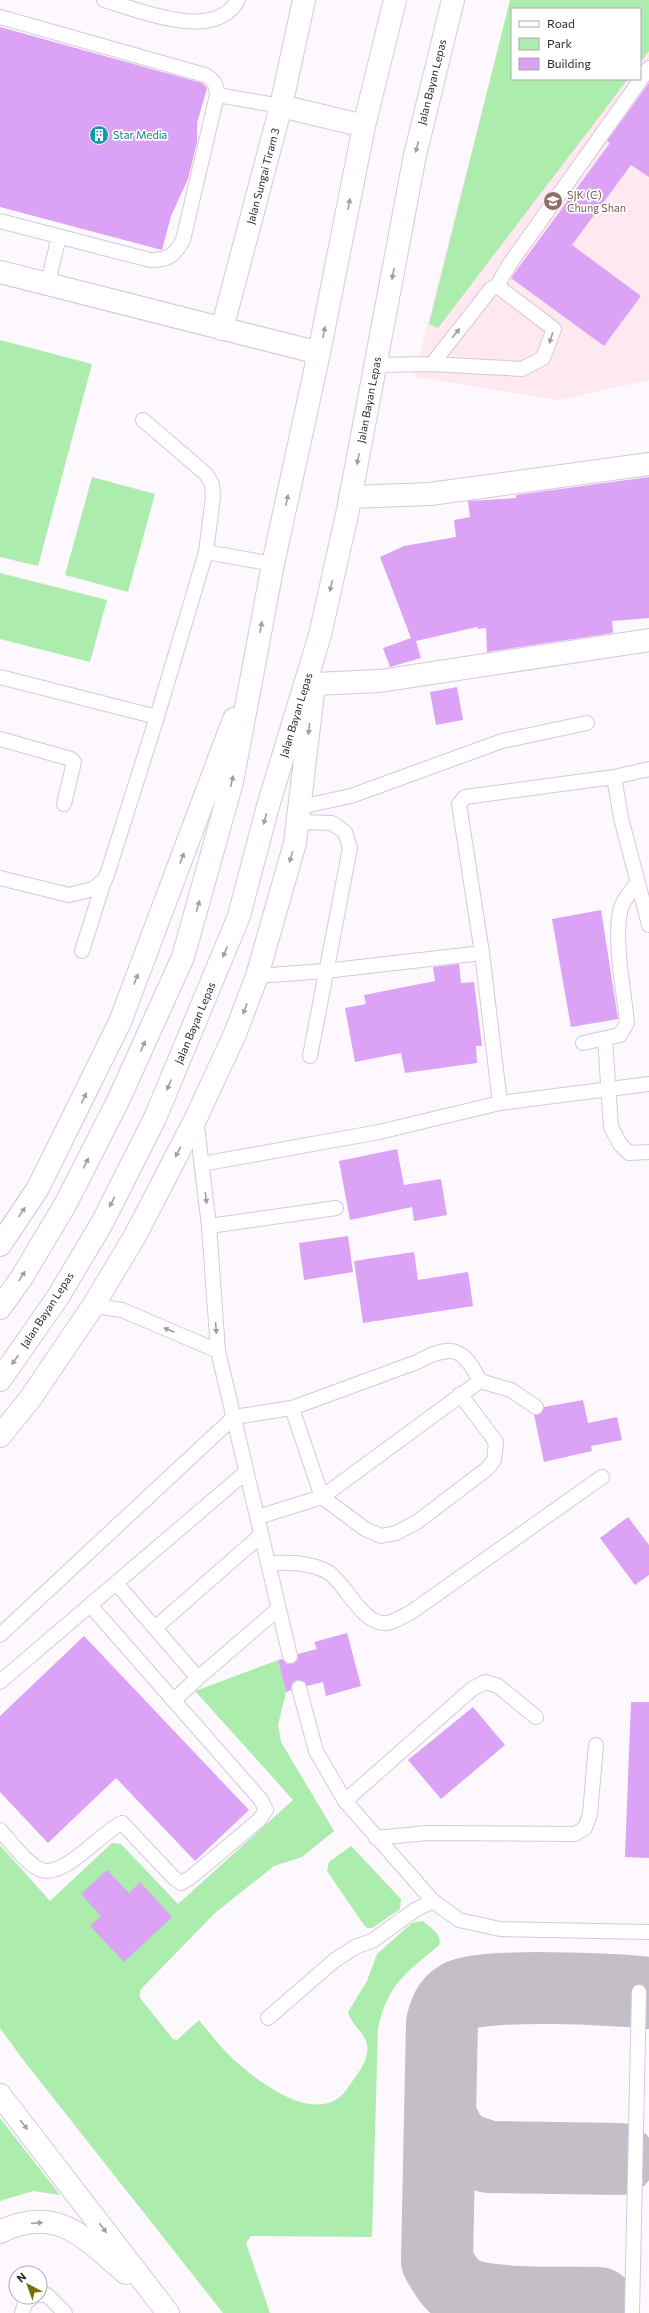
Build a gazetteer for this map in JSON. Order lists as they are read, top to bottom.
{
  "streets": {
    "main road": ["Jalan Bayan Lepas", "Jalan Sungai Tiram 3"]
  },
  "places": {
    "building": ["Star Media"],
    "school or university": ["SJK (C) Chung Shan"]
  },
  "legend": ["Road", "Park", "Building"],
  "north": "top left"
}
